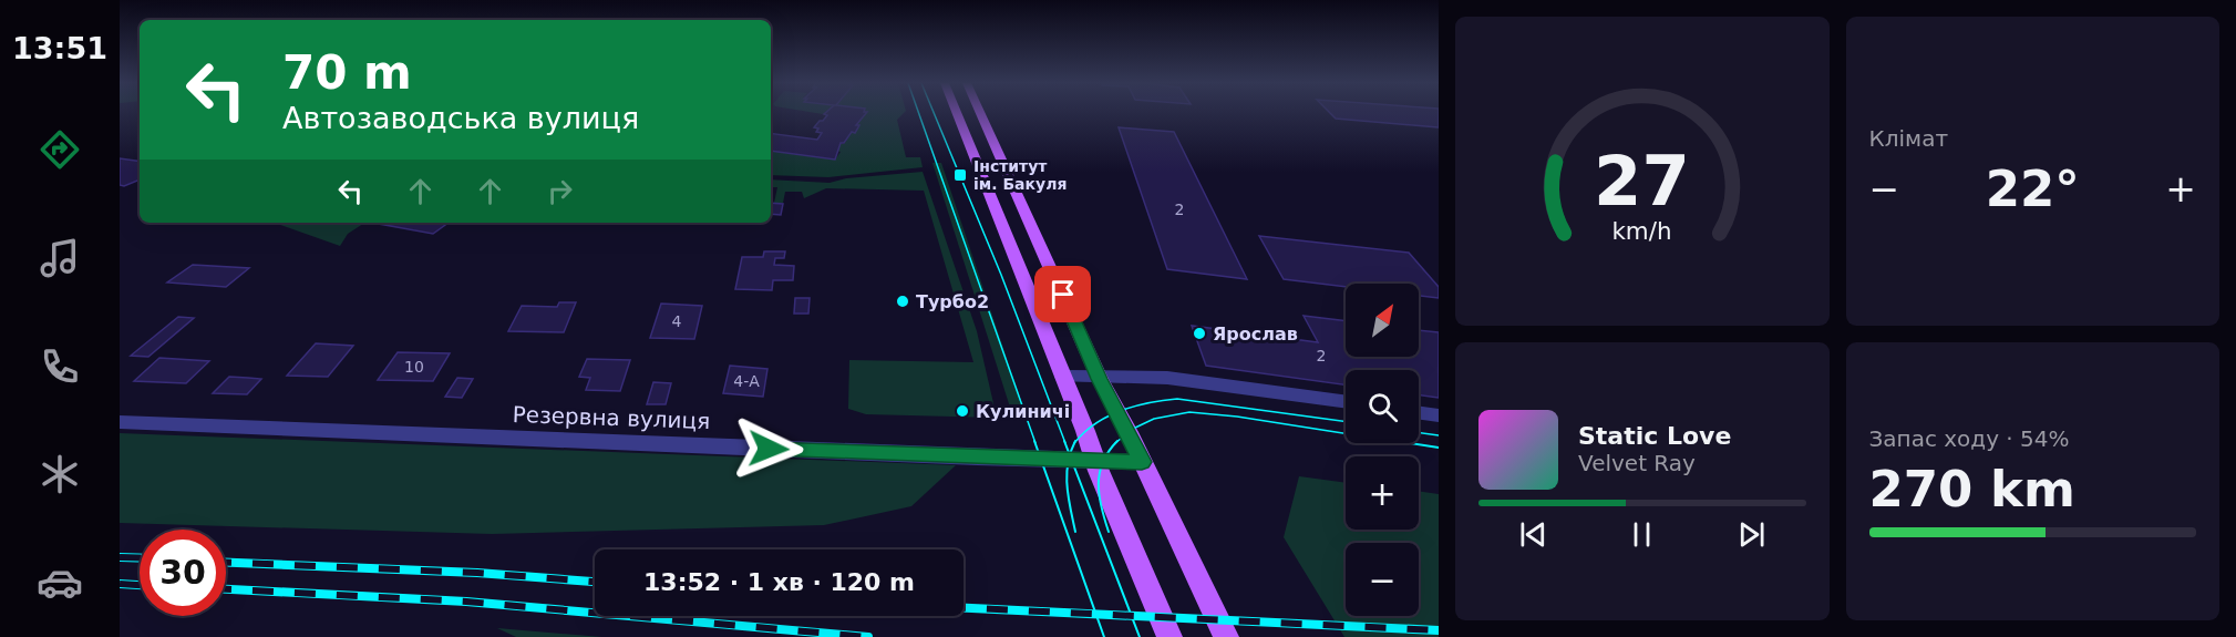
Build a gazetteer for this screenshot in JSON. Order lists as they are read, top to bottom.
{
  "streets": {
    "street": ["Резервна вулиця"]
  },
  "places": {
    "transit": ["Інститут ім. Бакуля"],
    "other": ["Турбо2", "Ярослав", "Кулиничі"]
  },
  "house_numbers": [
    "2",
    "4",
    "2",
    "10",
    "4-А"
  ],
  "north": "top right",
  "page": {
    "tabs": "13:51",
    "tile": [
      "Клімат",
      ["Запас ходу · 54%", "270 km"]
    ],
    "turn": ["70 m", "Автозаводська вулиця"],
    "heat": ["−", "22°", "+"],
    "map_buttons": ["+", "−"],
    "song": ["Static Love", "Velvet Ray"],
    "limit": "30",
    "trip": "13:52 · 1 хв · 120 m",
    "gauge": ["27", "km/h"]
  }
}
